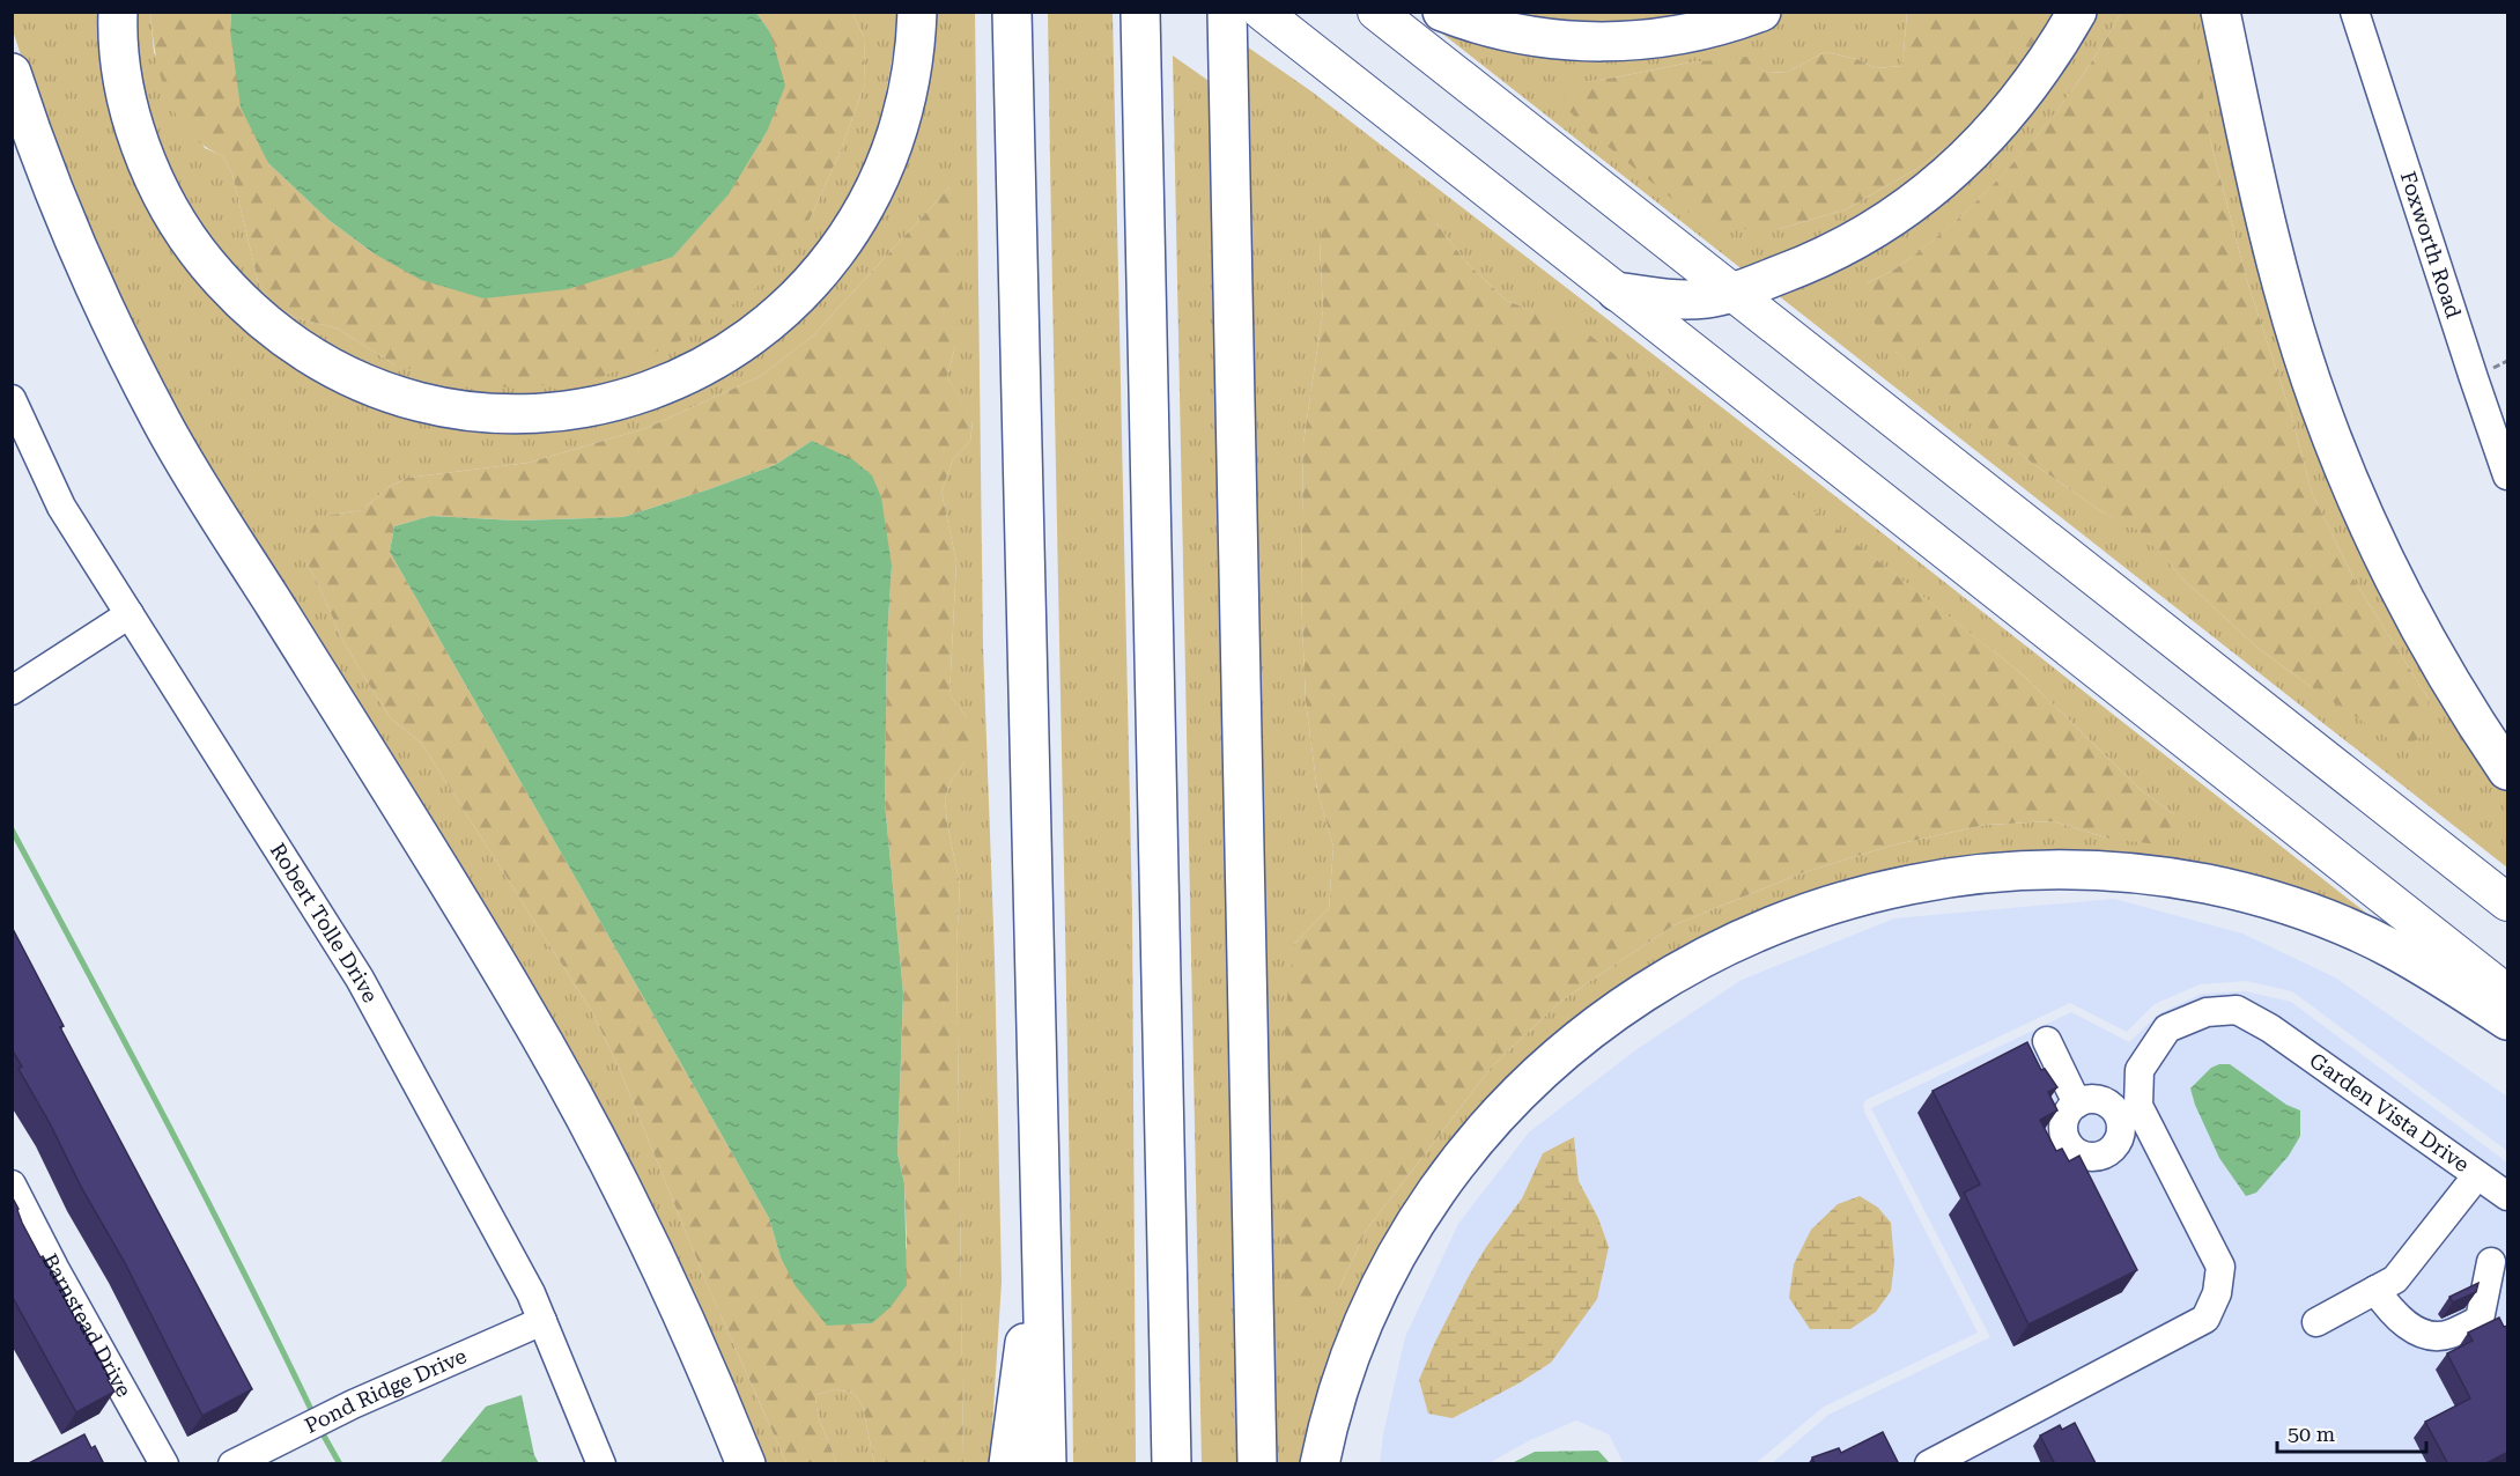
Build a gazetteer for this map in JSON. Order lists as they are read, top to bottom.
{
  "streets": {
    "street": [
      "Foxworth Road",
      "Robert Tolle Drive",
      "Garden Vista Drive",
      "Barnstead Drive",
      "Pond Ridge Drive"
    ]
  },
  "crossings": [
    ["Robert Tolle Drive", "Pond Ridge Drive"]
  ],
  "scale_bar": "50 m"
}
